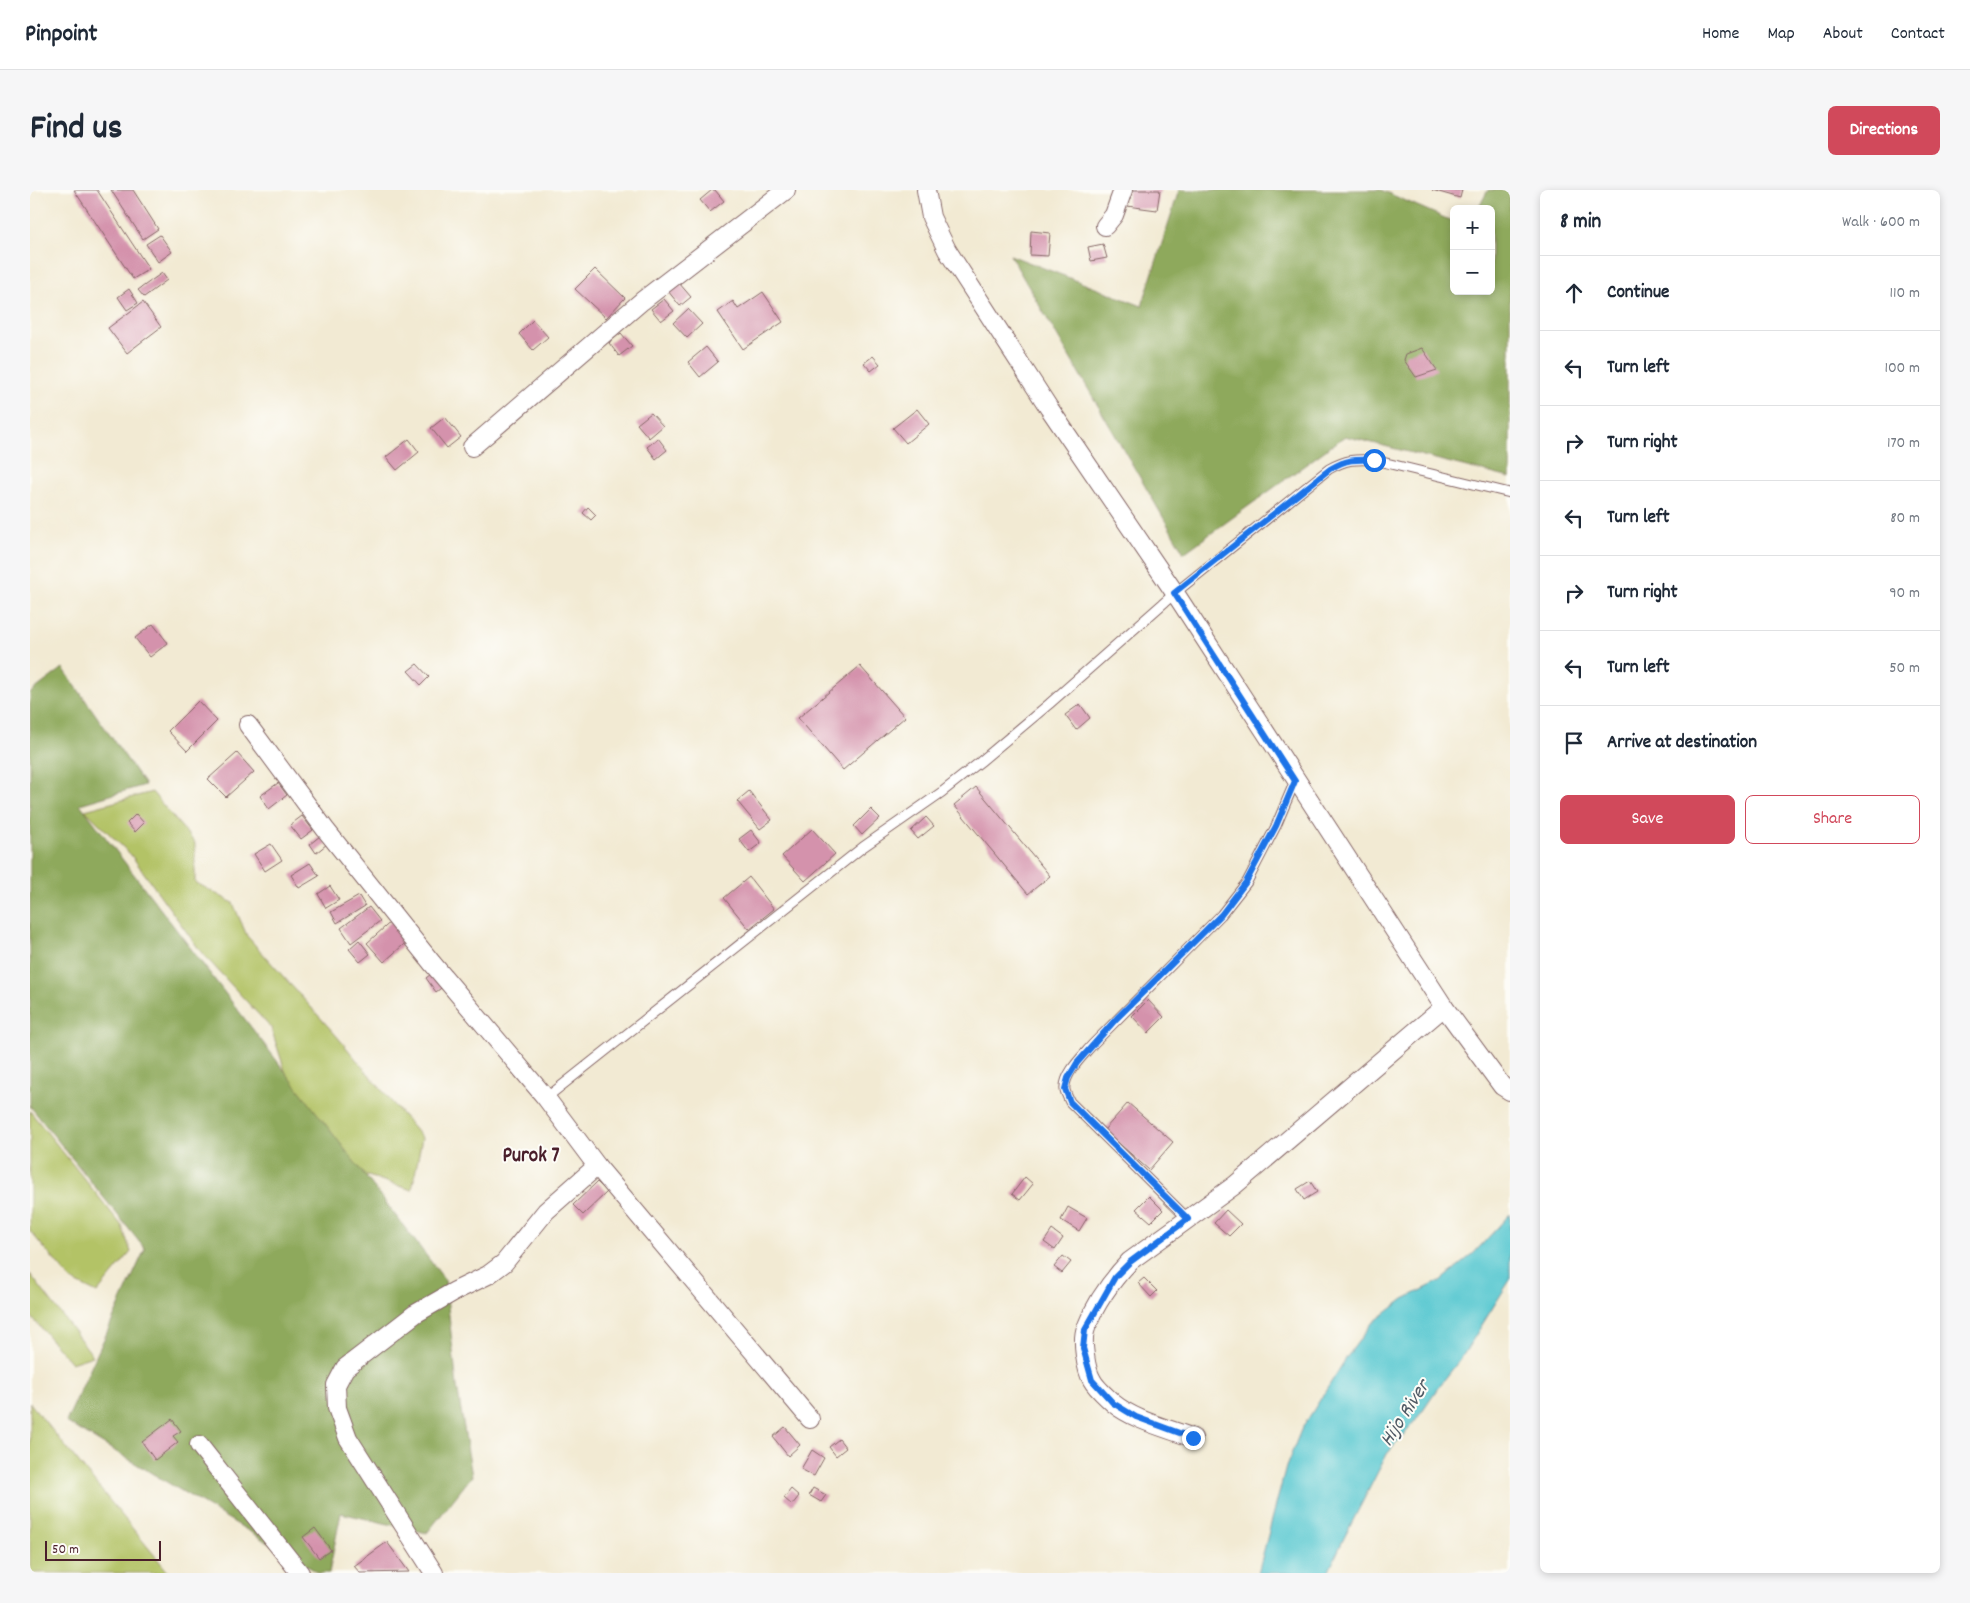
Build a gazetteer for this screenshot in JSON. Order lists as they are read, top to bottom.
{
  "districts": ["Purok 7"],
  "water": ["Hijo River"],
  "scale_bar": "50 m",
  "page": {
    "header": "Pinpoint",
    "nav": [
      "Home",
      "Map",
      "About",
      "Contact"
    ],
    "title": "Find us",
    "buttons": [
      "Directions",
      ["Save", "Share"]
    ],
    "heading": ["8 min", "Walk · 600 m"],
    "map_buttons": ["+", "−"],
    "list": [
      ["Continue", "110 m"],
      ["Turn left", "100 m"],
      ["Turn right", "170 m"],
      ["Turn left", "80 m"],
      ["Turn right", "90 m"],
      ["Turn left", "50 m"],
      "Arrive at destination"
    ],
    "scale": "50 m"
  }
}
